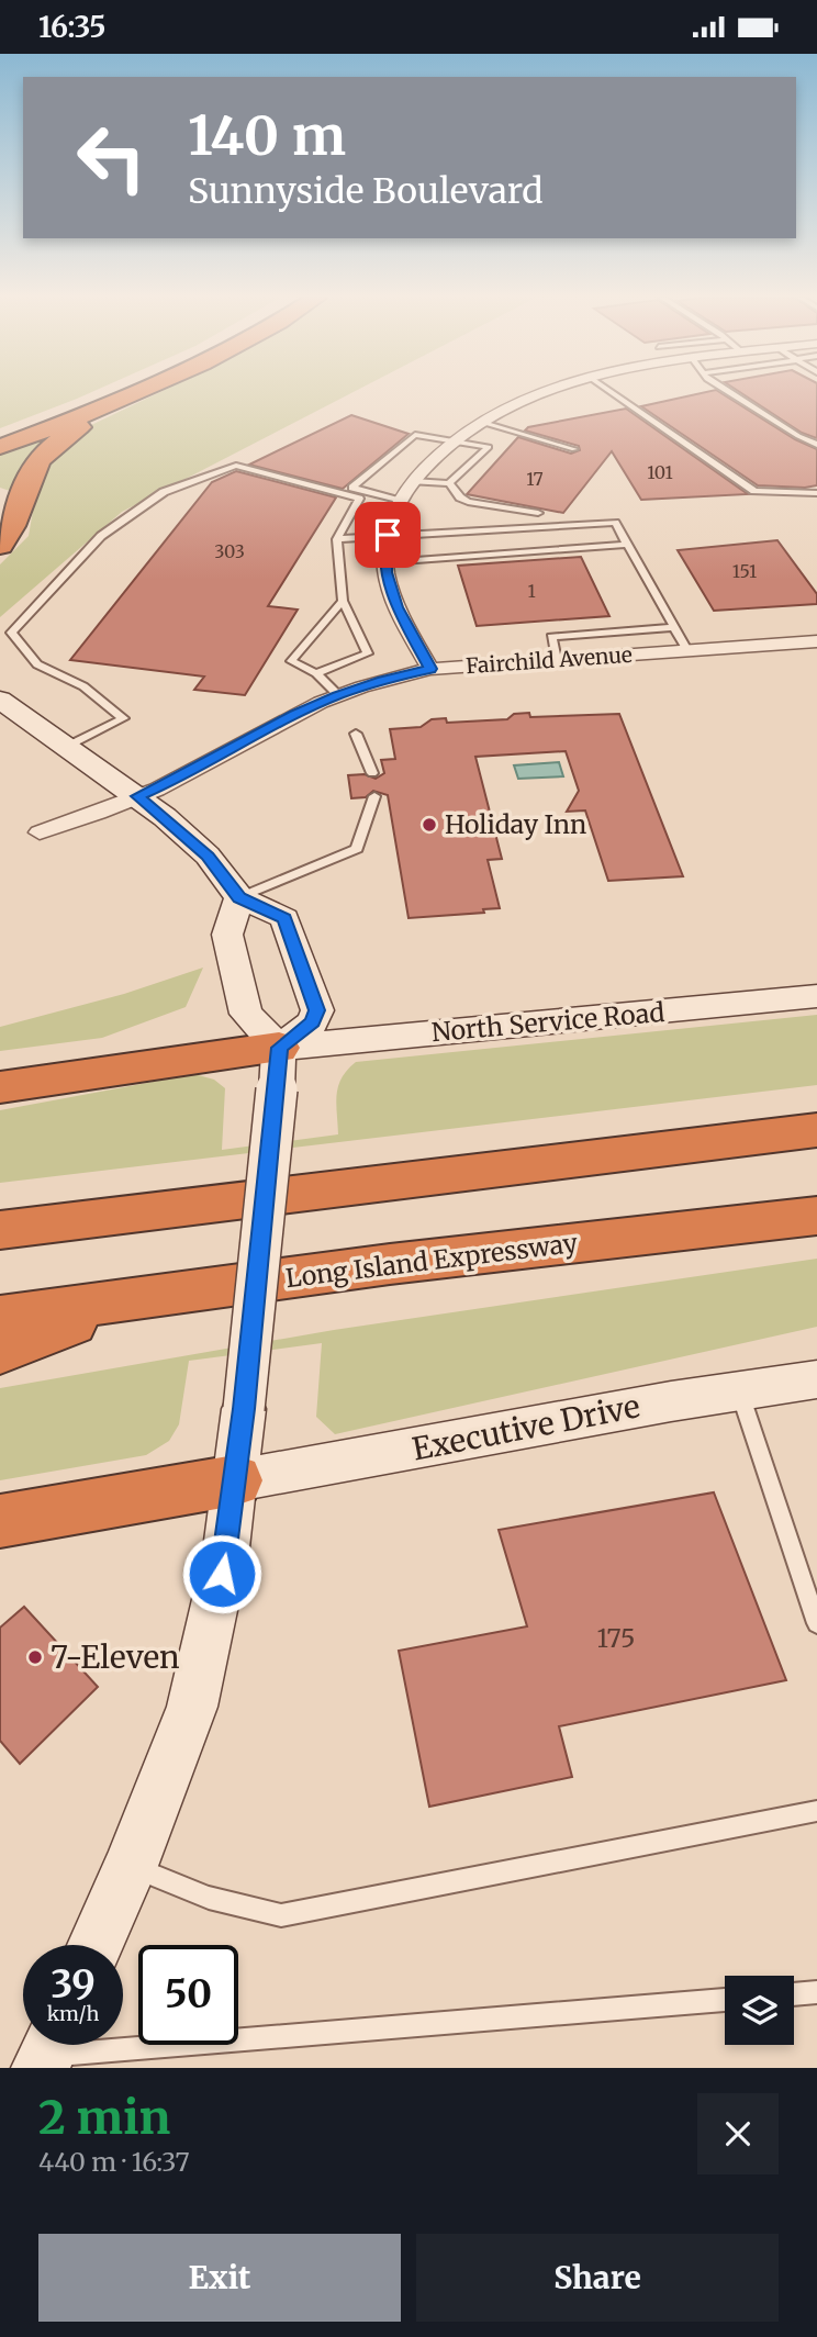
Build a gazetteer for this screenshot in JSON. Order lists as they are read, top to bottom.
{
  "streets": {
    "highway": ["Long Island Expressway"],
    "main road": ["North Service Road", "Executive Drive"],
    "street": ["Fairchild Avenue"]
  },
  "places": ["Holiday Inn", "7-Eleven"],
  "house_numbers": [
    "101",
    "17",
    "303",
    "151",
    "1",
    "175"
  ],
  "page": {
    "status": "16:35",
    "turn": ["140 m", "Sunnyside Boulevard"],
    "speed": "39 km/h",
    "limit": "50",
    "heading": ["2 min", "440 m · 16:37"],
    "buttons": ["Exit", "Share"]
  }
}
